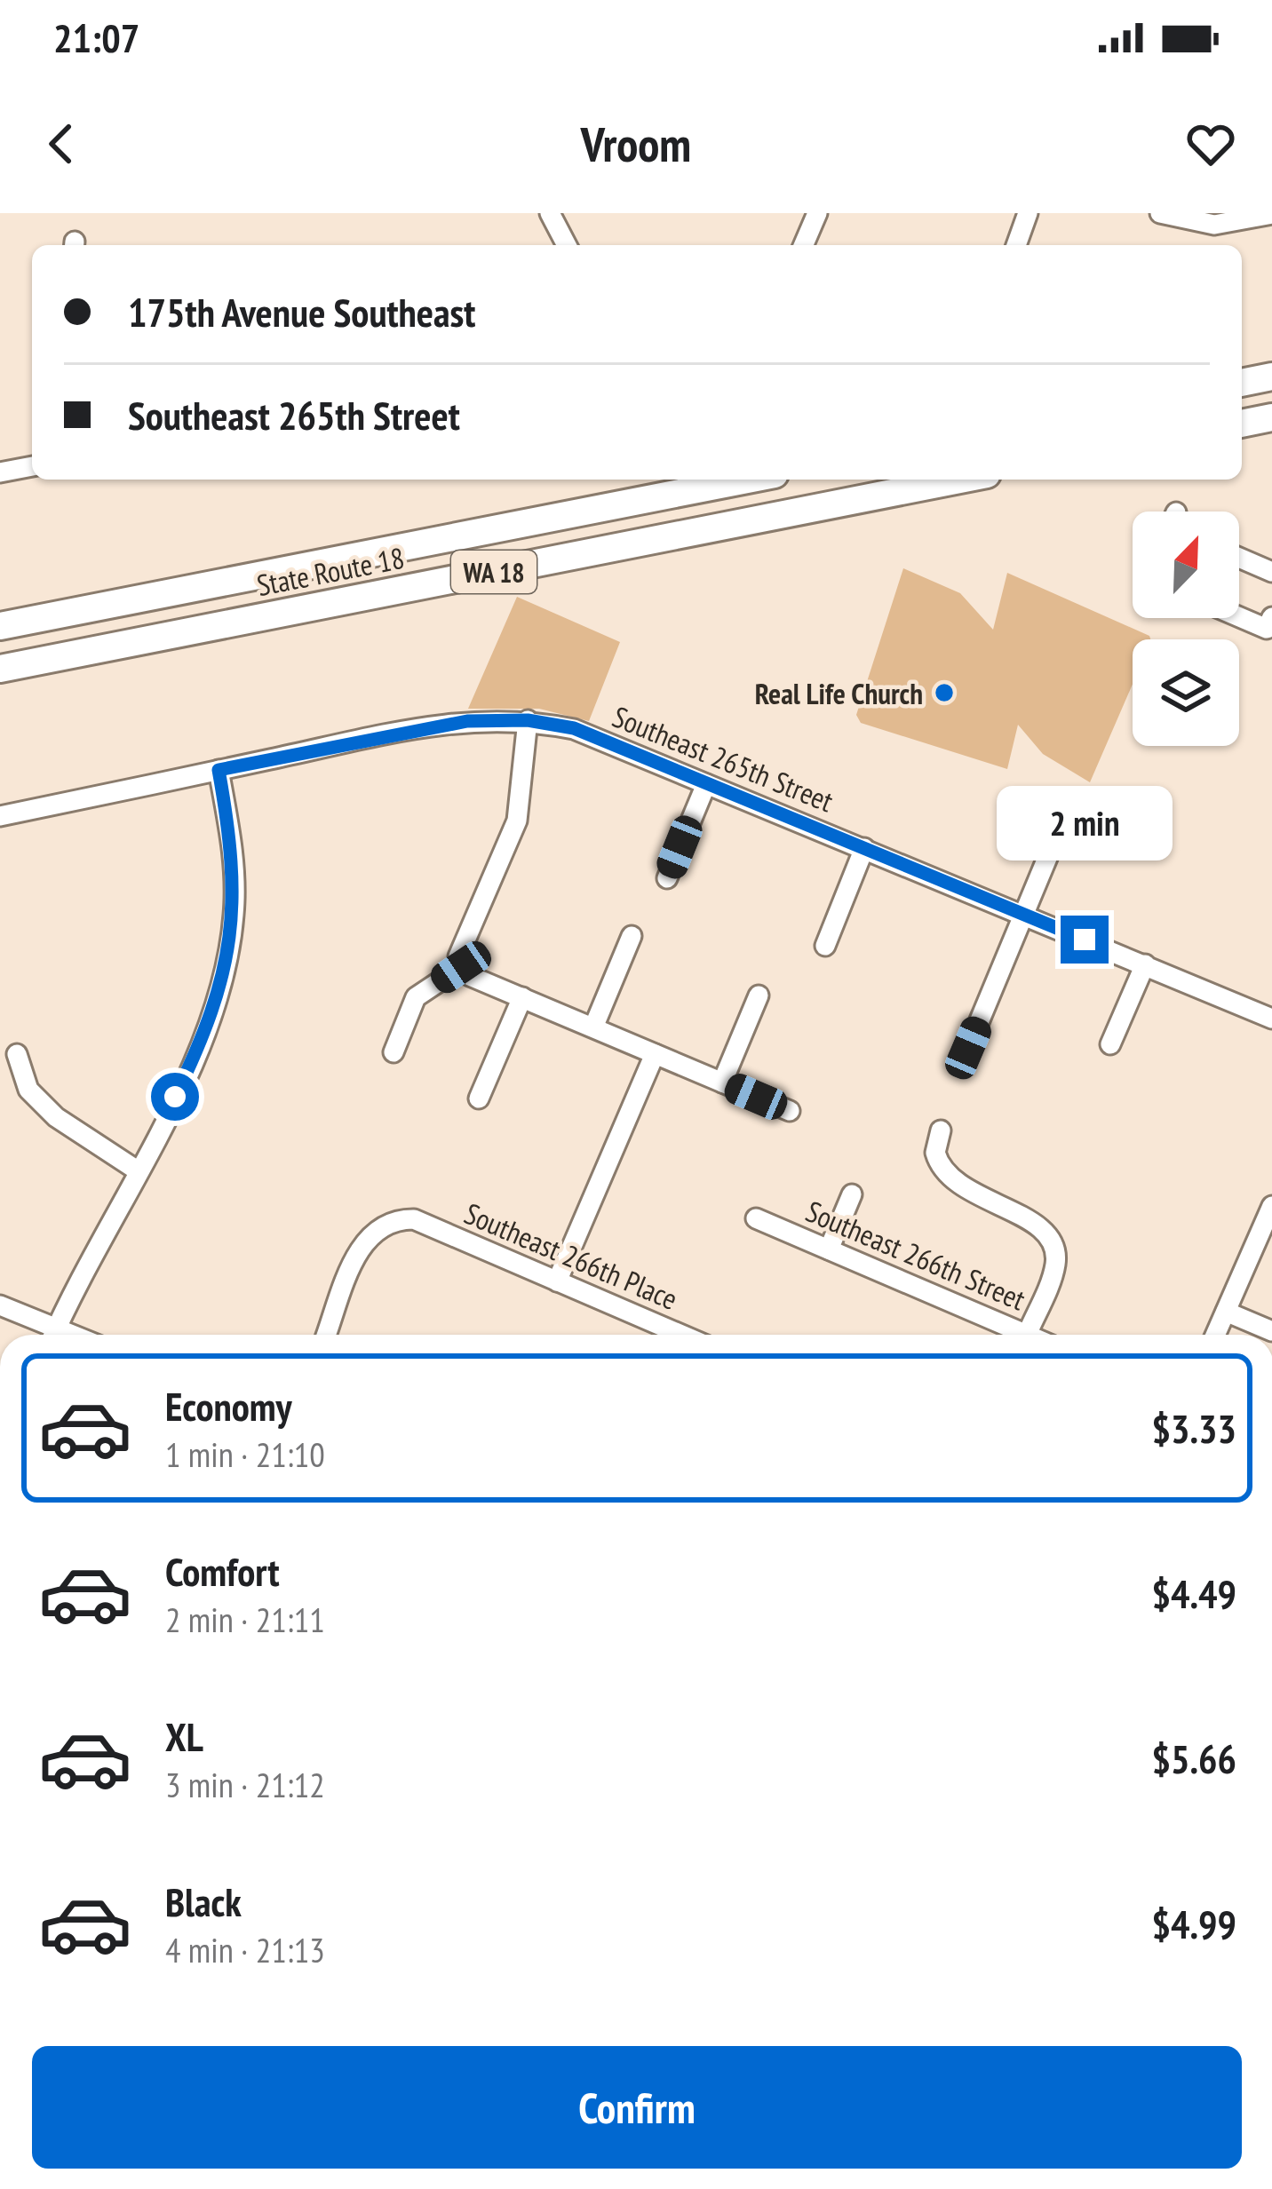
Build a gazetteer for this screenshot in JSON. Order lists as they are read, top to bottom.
{
  "streets": {
    "highway": ["State Route 18", "WA 18"],
    "street": ["Southeast 265th Street", "Southeast 266th Street", "Southeast 266th Place"]
  },
  "places": ["Real Life Church"],
  "north": "top right",
  "page": {
    "status": "21:07",
    "header": "Vroom",
    "banner": ["175th Avenue Southeast", "Southeast 265th Street"],
    "bubble": "2 min",
    "list": [
      {
        "name": "Economy",
        "note": "1 min · 21:10",
        "value": "$3.33"
      },
      {
        "name": "Comfort",
        "note": "2 min · 21:11",
        "value": "$4.49"
      },
      {
        "name": "XL",
        "note": "3 min · 21:12",
        "value": "$5.66"
      },
      {
        "name": "Black",
        "note": "4 min · 21:13",
        "value": "$4.99"
      }
    ],
    "buttons": "Confirm"
  }
}
